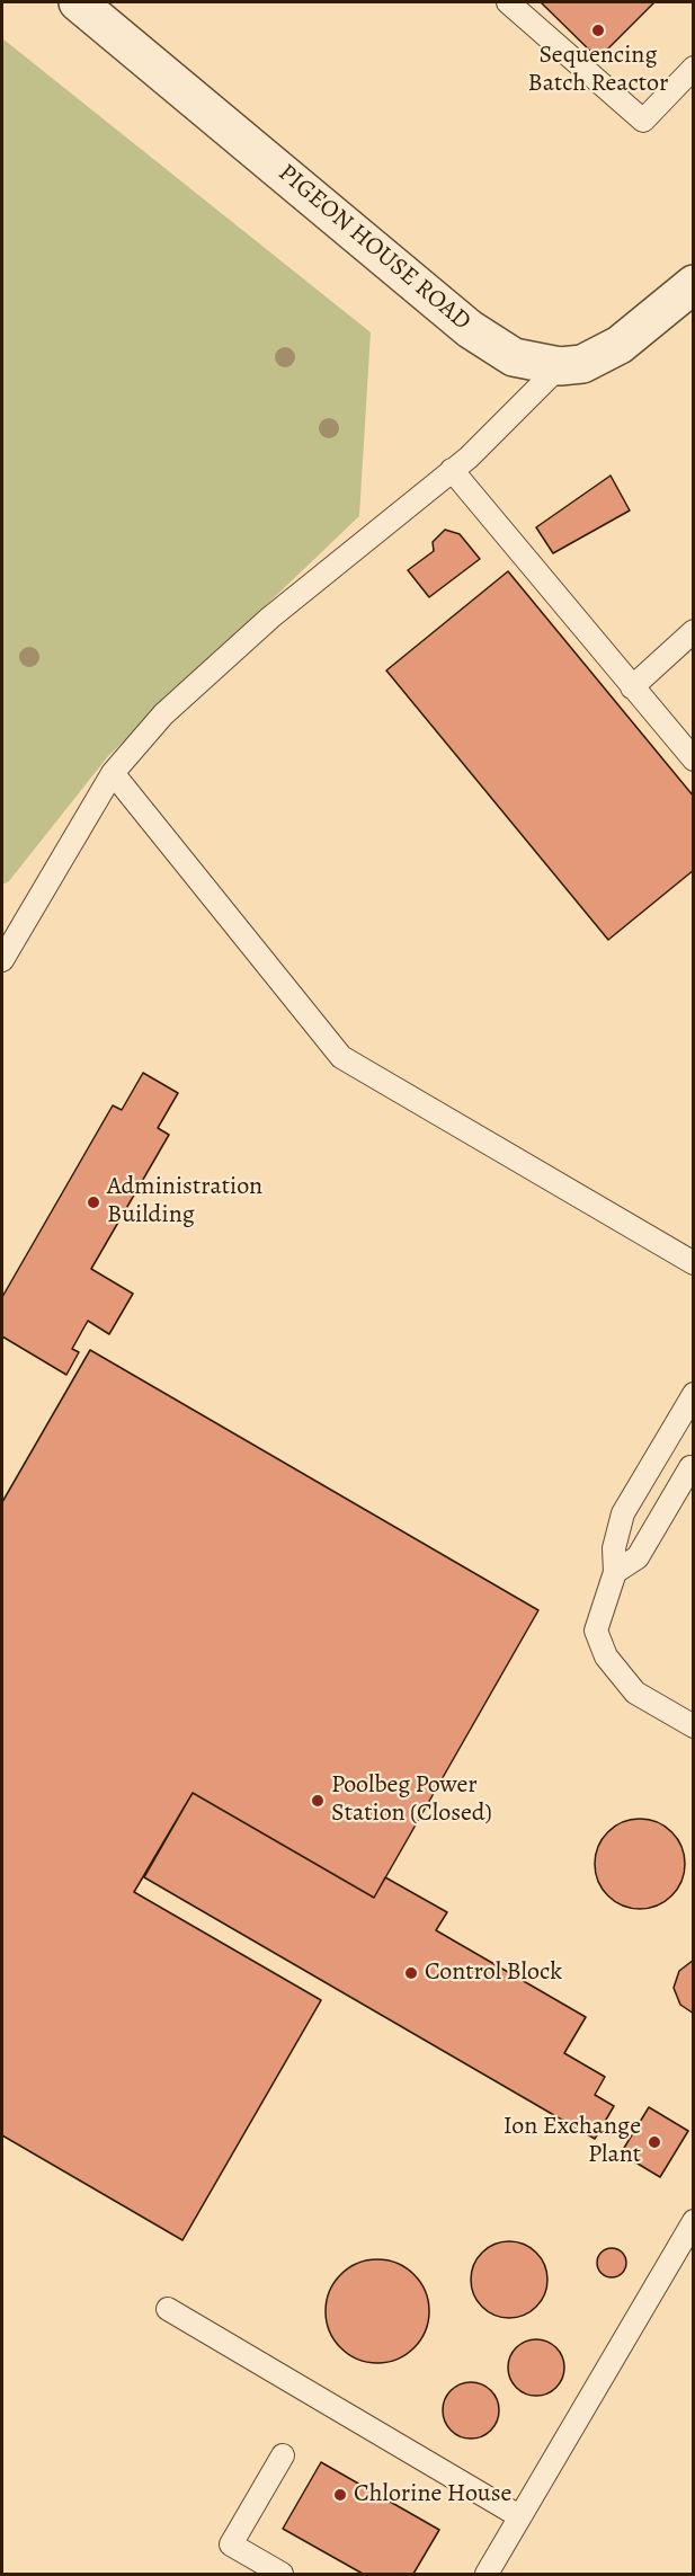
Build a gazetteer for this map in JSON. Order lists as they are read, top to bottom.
{
  "streets": {
    "street": ["PIGEON HOUSE ROAD"]
  },
  "places": [
    "Sequencing Batch Reactor",
    "Administration Building",
    "Poolbeg Power Station (Closed)",
    "Control Block",
    "Ion Exchange Plant",
    "Chlorine House"
  ]
}
